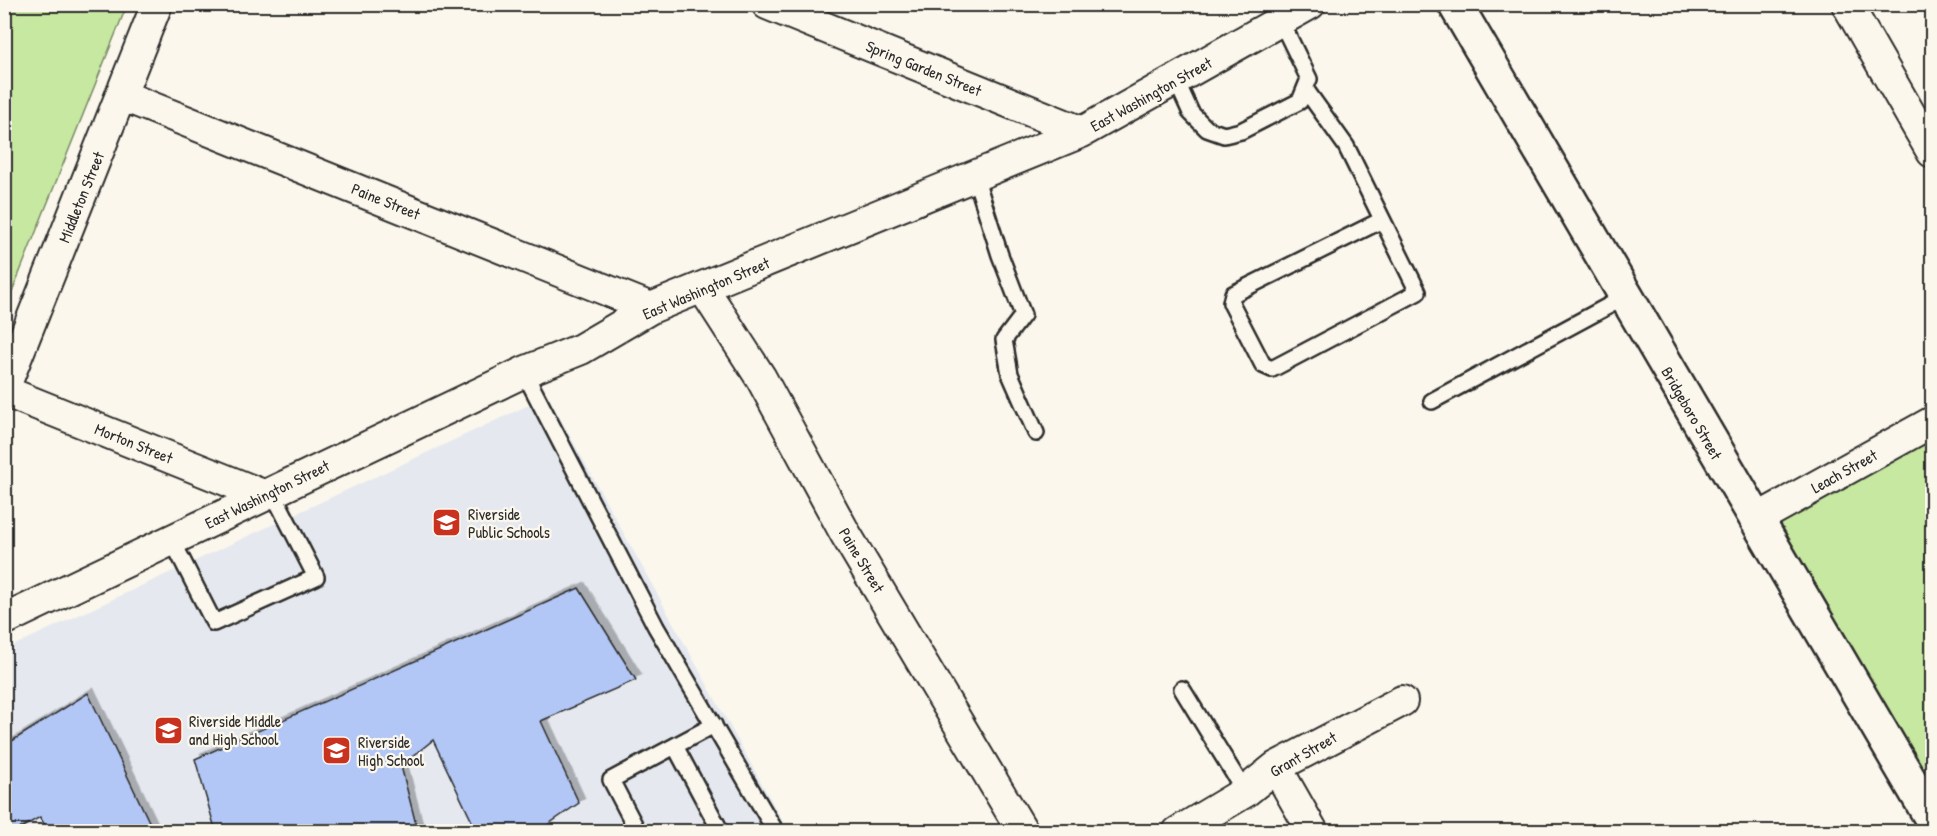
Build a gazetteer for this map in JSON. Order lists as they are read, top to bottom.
{
  "streets": {
    "main road": ["Bridgeboro Street"],
    "street": [
      "Spring Garden Street",
      "East Washington Street",
      "Middleton Street",
      "Paine Street",
      "Morton Street",
      "Leach Street",
      "Grant Street"
    ]
  },
  "crossings": [
    ["Spring Garden Street", "East Washington Street"],
    ["East Washington Street", "Paine Street"],
    ["East Washington Street", "Morton Street"],
    ["Middleton Street", "Paine Street"],
    ["Middleton Street", "Morton Street"],
    ["Bridgeboro Street", "Leach Street"]
  ],
  "places": {
    "school or university": ["Riverside Public Schools", "Riverside Middle and High School", "Riverside High School"]
  }
}
